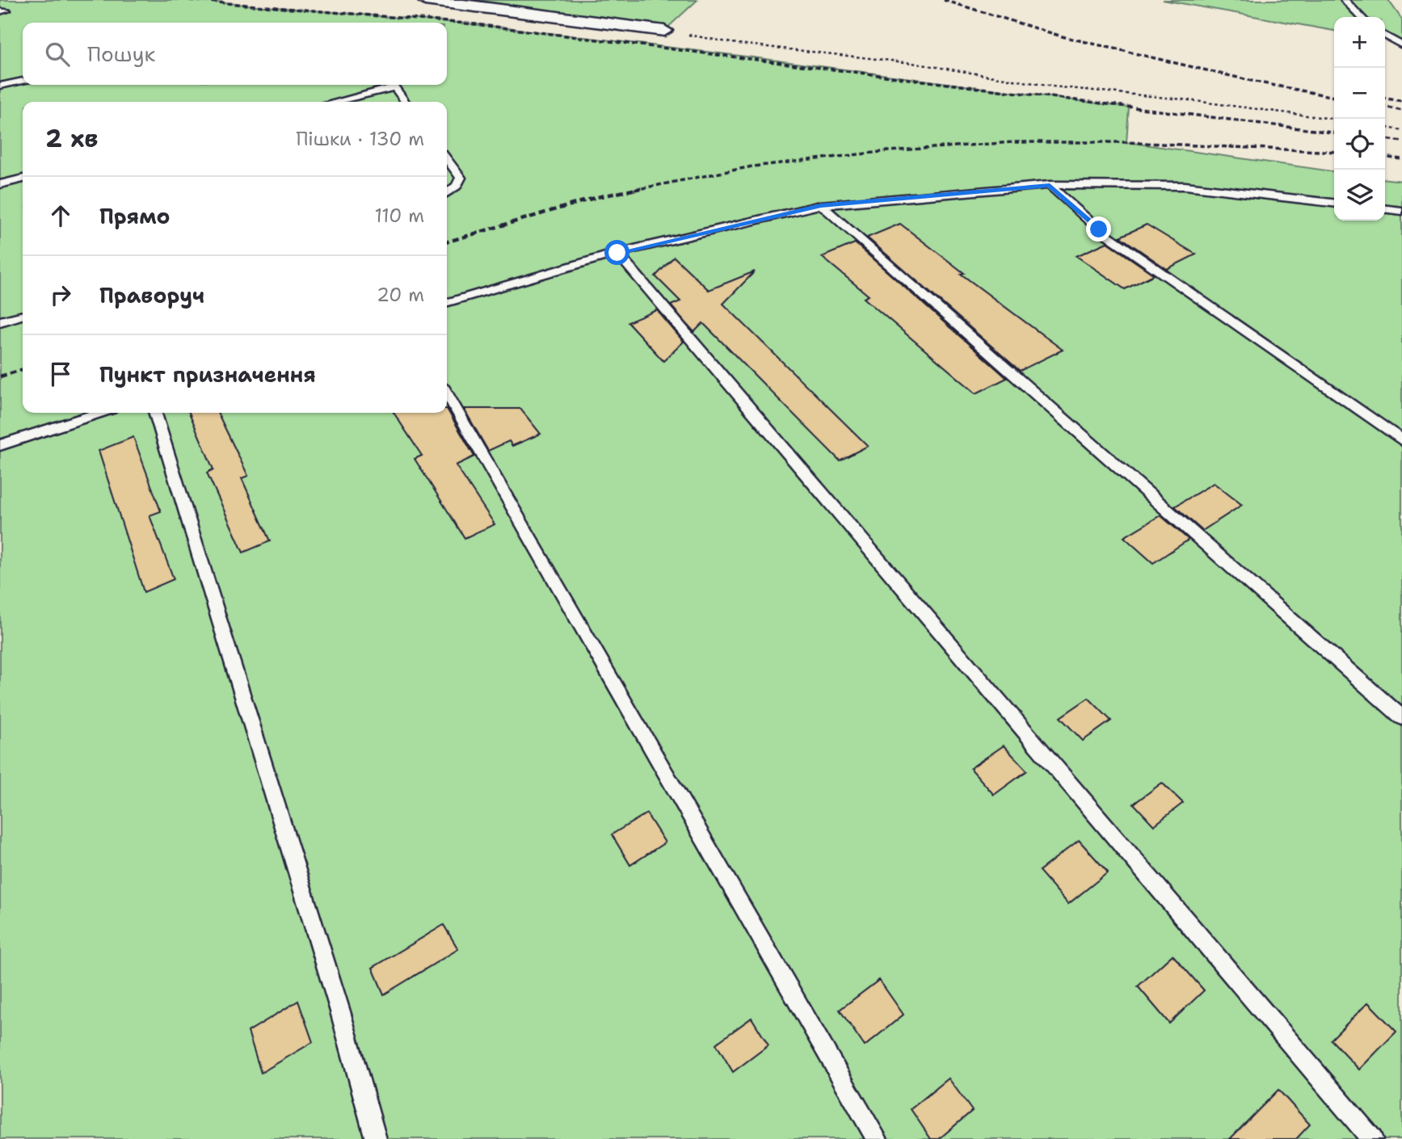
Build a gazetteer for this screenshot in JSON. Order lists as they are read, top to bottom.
{
  "page": {
    "map_buttons": ["+", "−"],
    "search": "Пошук",
    "heading": ["2 хв", "Пішки · 130 m"],
    "list": [
      ["Прямо", "110 m"],
      ["Праворуч", "20 m"],
      "Пункт призначення"
    ]
  }
}
